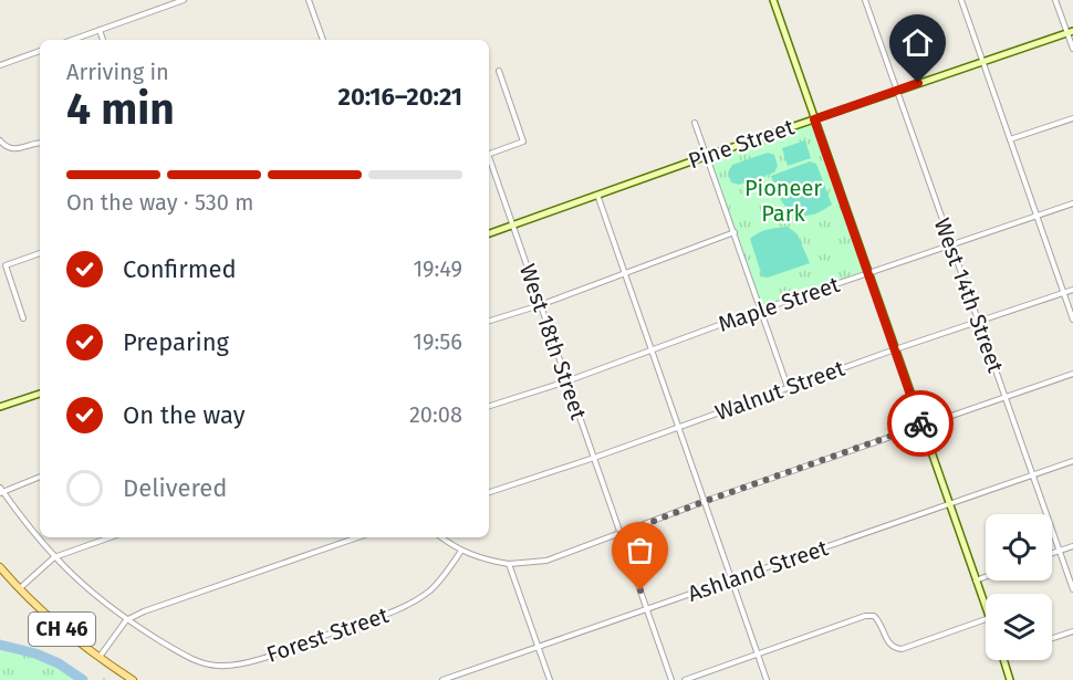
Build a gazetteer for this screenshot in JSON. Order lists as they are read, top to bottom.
{
  "streets": {
    "main road": ["CH 46"],
    "street": [
      "Pine Street",
      "West 14th Street",
      "Maple Street",
      "West 18th Street",
      "Walnut Street",
      "Ashland Street",
      "Forest Street"
    ]
  },
  "crossings": [
    ["Pine Street", "West 14th Street"],
    ["Pine Street", "West 18th Street"],
    ["West 14th Street", "Maple Street"],
    ["West 14th Street", "Walnut Street"],
    ["West 14th Street", "Ashland Street"],
    ["Maple Street", "West 18th Street"],
    ["West 18th Street", "Walnut Street"],
    ["West 18th Street", "Ashland Street"]
  ],
  "parks": ["Pioneer Park"],
  "page": {
    "heading": ["4 min", "Arriving in", "20:16–20:21"],
    "bar": "On the way · 530 m",
    "list": [
      ["Confirmed", "19:49"],
      ["Preparing", "19:56"],
      ["On the way", "20:08"],
      "Delivered"
    ]
  }
}
